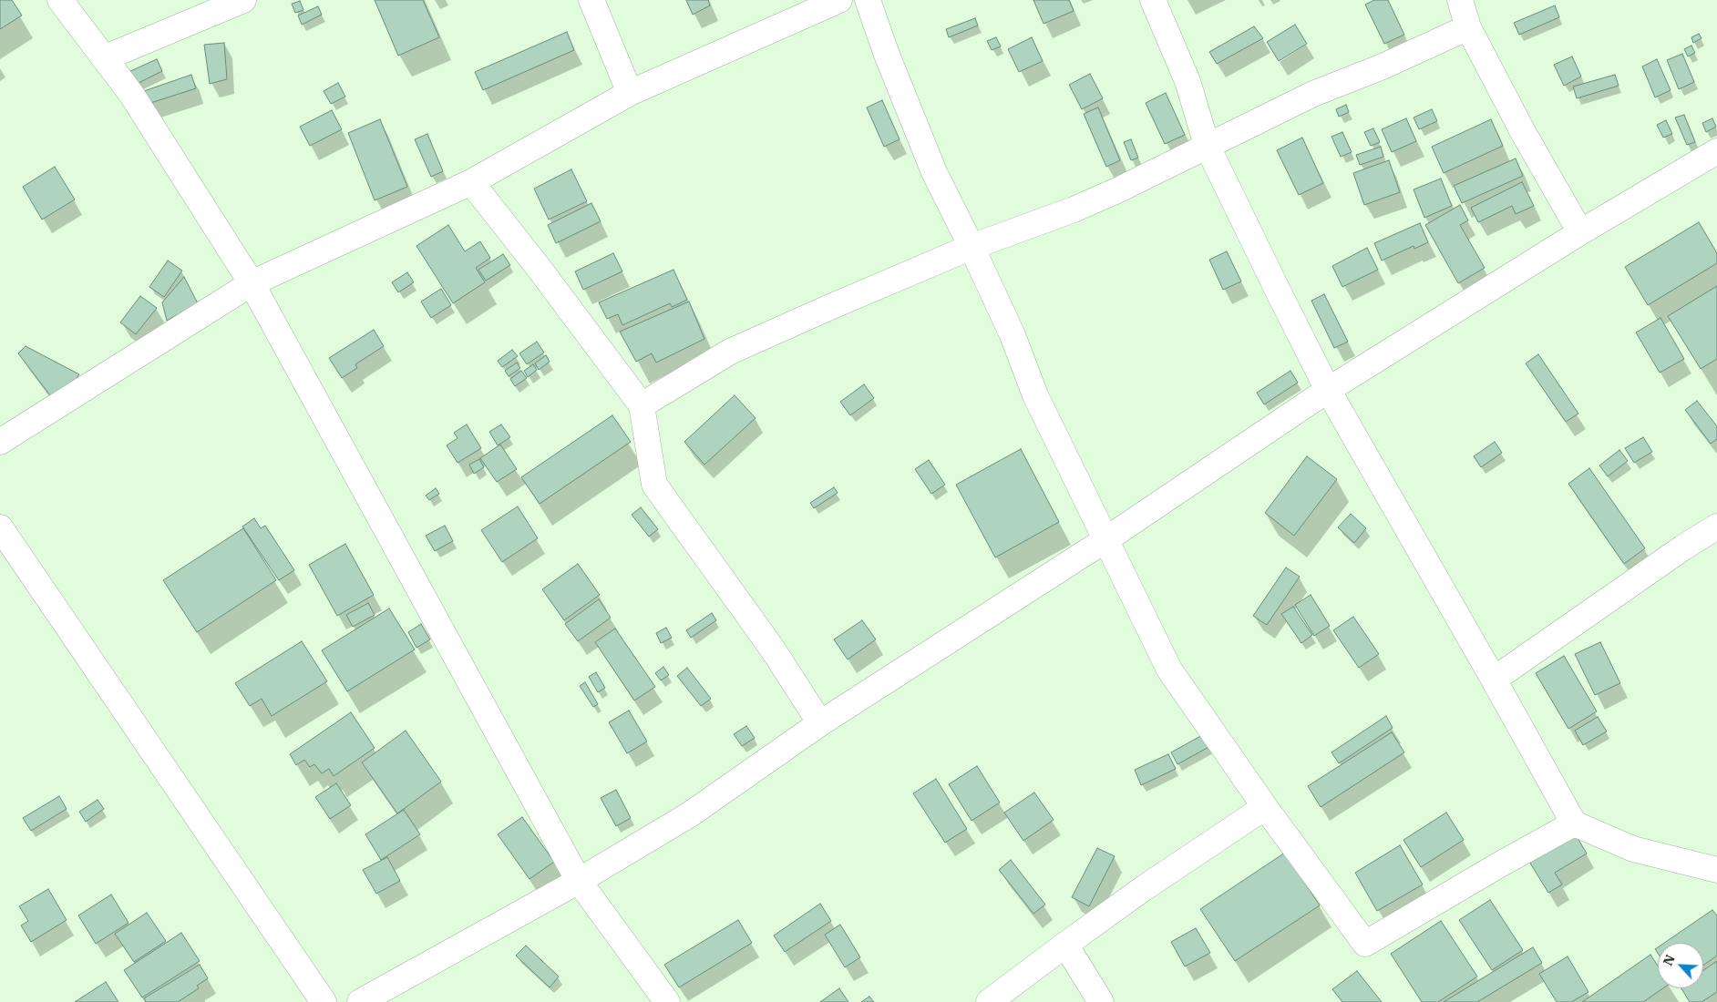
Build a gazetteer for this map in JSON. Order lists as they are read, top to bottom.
{
  "north": "top left"
}
